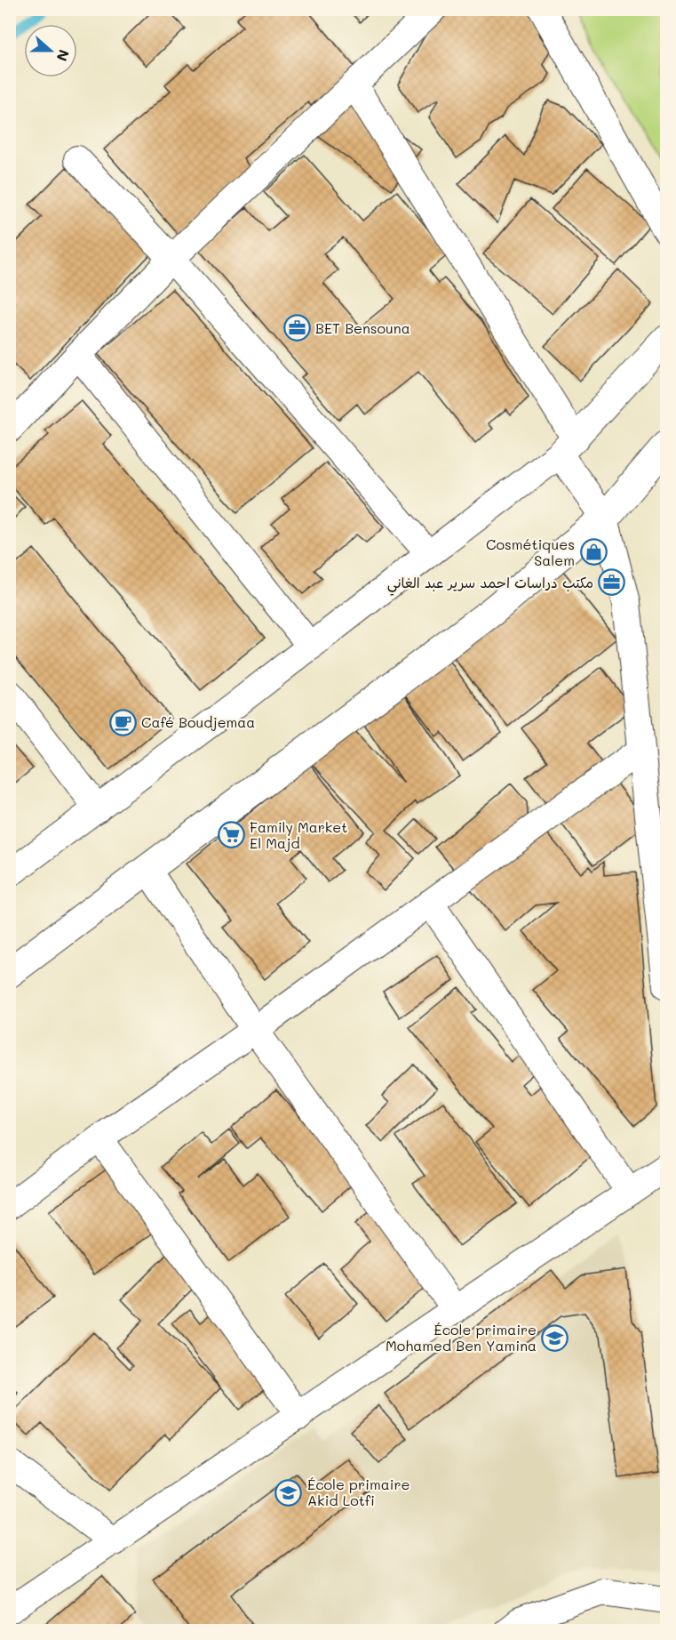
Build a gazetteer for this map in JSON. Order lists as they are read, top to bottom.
{
  "places": {
    "office": ["BET Bensouna", "مكتب دراسات احمد سرير عبد الغاني"],
    "shop": ["Cosmétiques Salem"],
    "cafe": ["Café Boudjemaa"],
    "supermarket": ["Family Market El Majd"],
    "school or university": ["École primaire Mohamed Ben Yamina", "École primaire Akid Lotfi"]
  },
  "north": "right"
}
